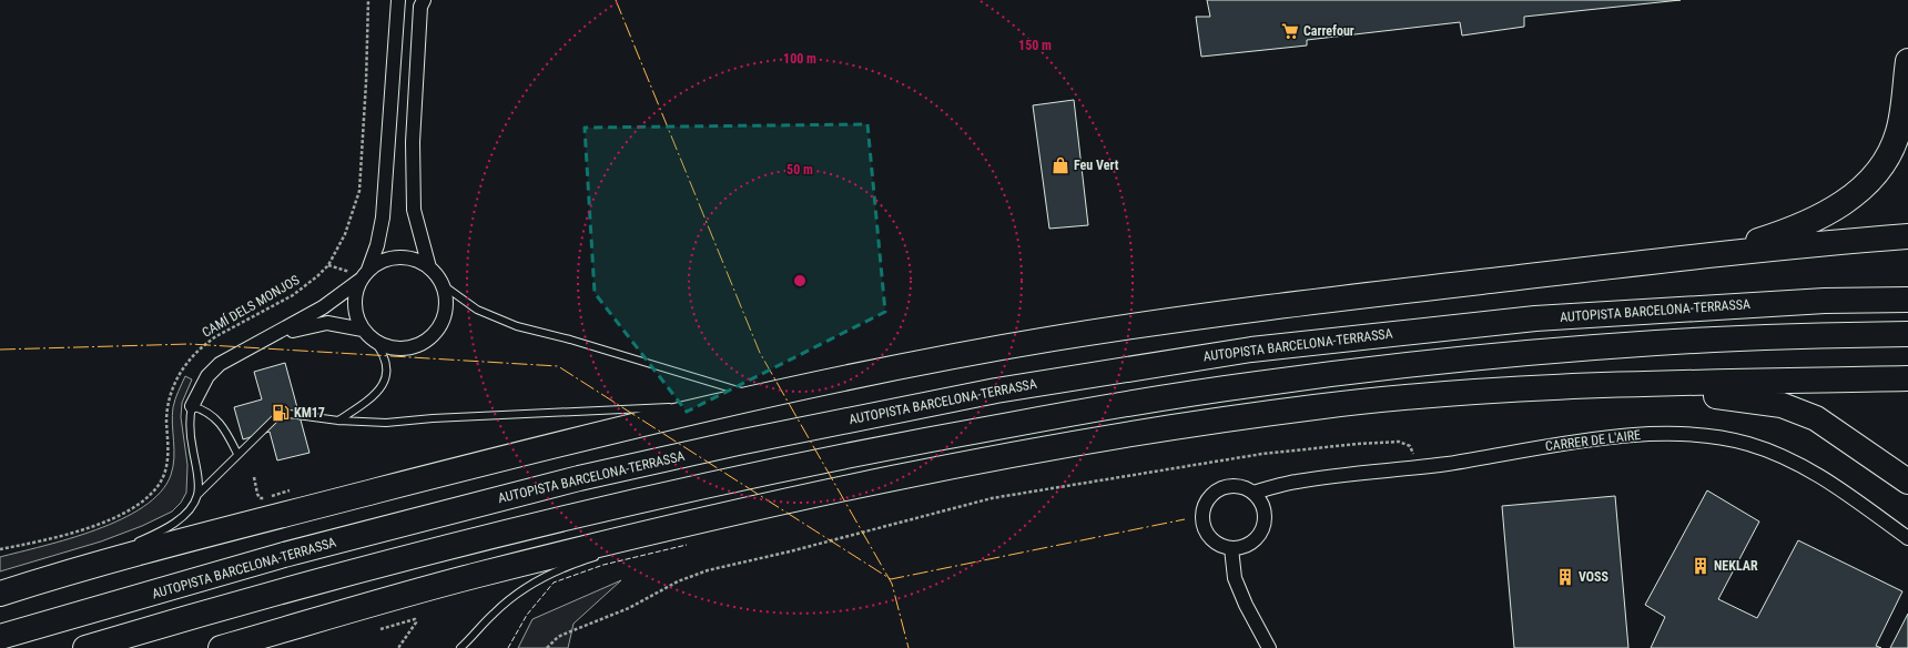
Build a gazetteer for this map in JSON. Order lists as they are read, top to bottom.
{
  "streets": {
    "highway": ["AUTOPISTA BARCELONA-TERRASSA"],
    "street": ["CARRER DE L'AIRE"],
    "path": ["CAMÍ DELS MONJOS"]
  },
  "places": {
    "supermarket": ["Carrefour"],
    "shop": ["Feu Vert"],
    "fuel station": ["KM17"],
    "building": ["NEKLAR", "VOSS"]
  },
  "rings": ["150 m", "100 m", "50 m"]
}
